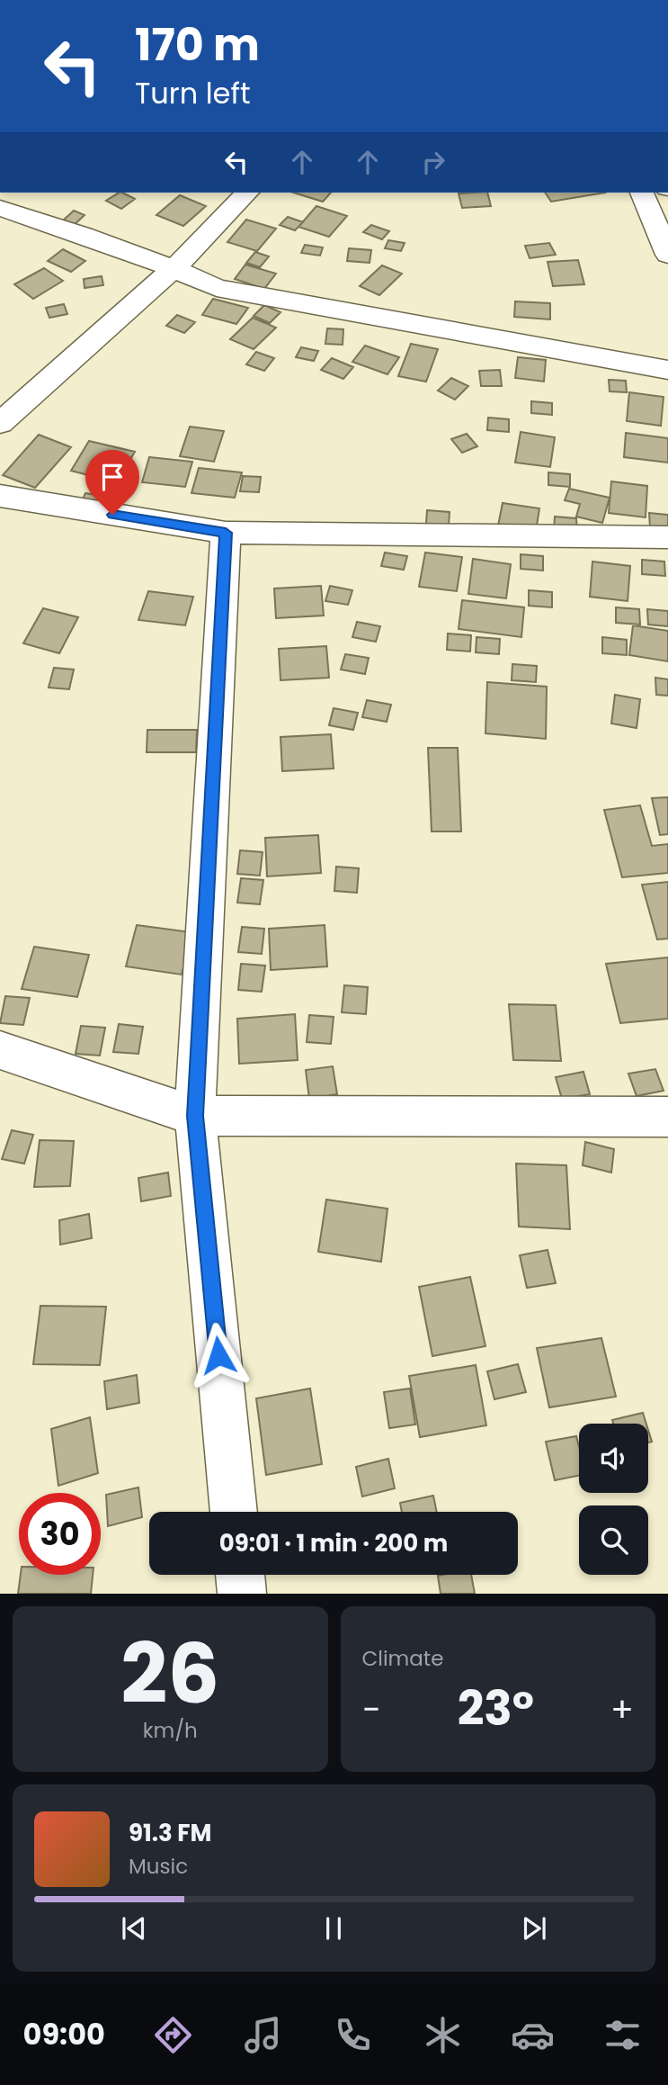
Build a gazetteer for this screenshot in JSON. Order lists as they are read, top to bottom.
{
  "page": {
    "turn": ["170 m", "Turn left"],
    "limit": "30",
    "trip": "09:01 · 1 min · 200 m",
    "tile": [
      ["26", "km/h"],
      "Climate"
    ],
    "heat": ["−", "23°", "+"],
    "song": ["91.3 FM", "Music"],
    "tabs": "09:00"
  }
}
